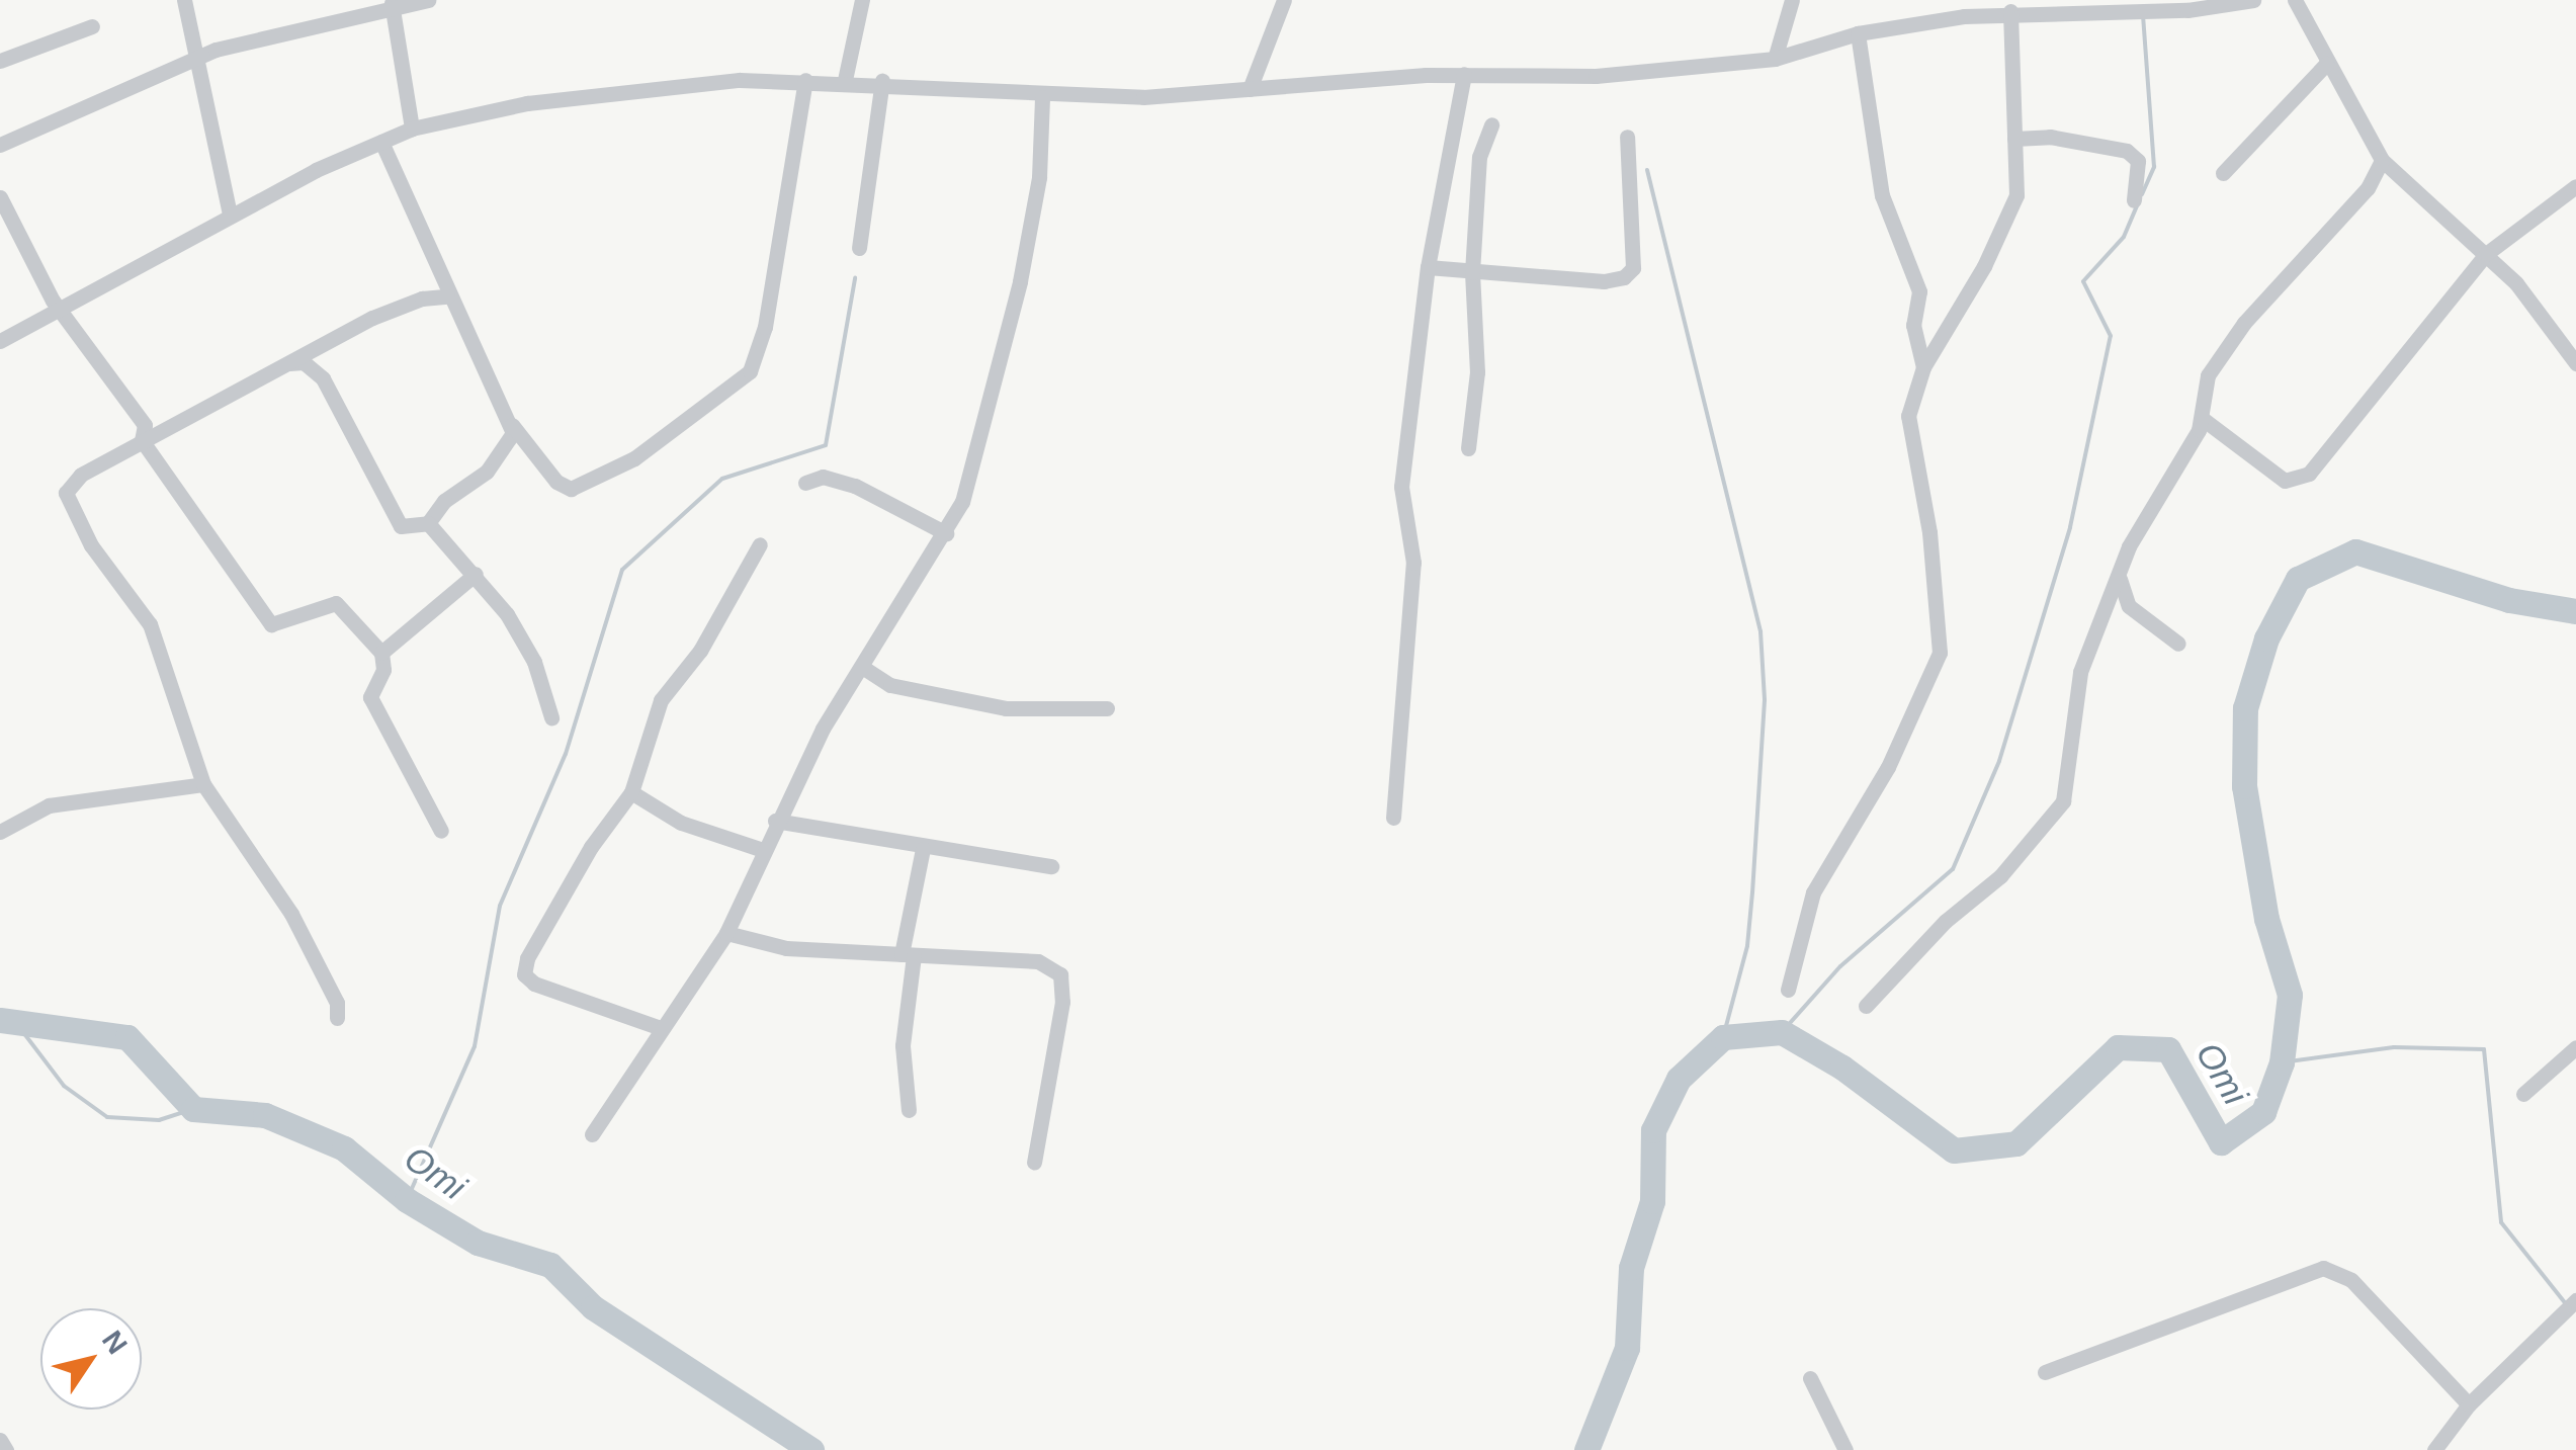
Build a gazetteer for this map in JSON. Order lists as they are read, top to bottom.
{
  "water": ["Omi"],
  "north": "top right"
}
